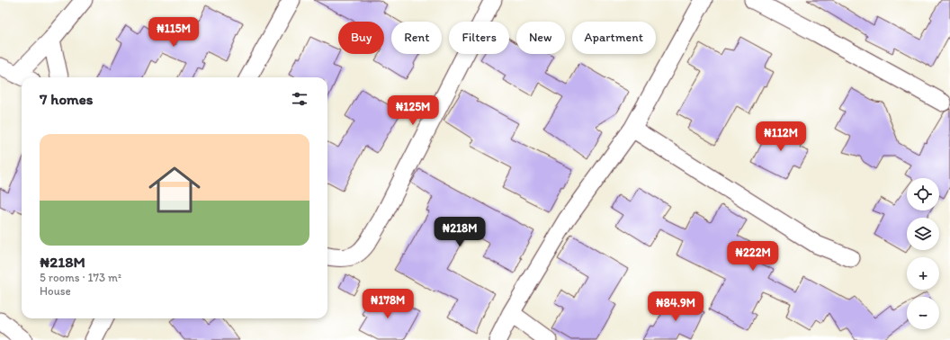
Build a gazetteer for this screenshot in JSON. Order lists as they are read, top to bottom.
{
  "page": {
    "price": [
      "₦115M",
      "₦125M",
      "₦112M",
      "₦218M",
      "₦222M",
      "₦178M",
      "₦84.9M"
    ],
    "chip": [
      "Buy",
      "Rent",
      "Filters",
      "New",
      "Apartment"
    ],
    "heading": "7 homes",
    "list": [
      {
        "name": "₦218M",
        "note": "5 rooms · 173 m² · House"
      }
    ],
    "map_buttons": ["+", "−"]
  }
}
